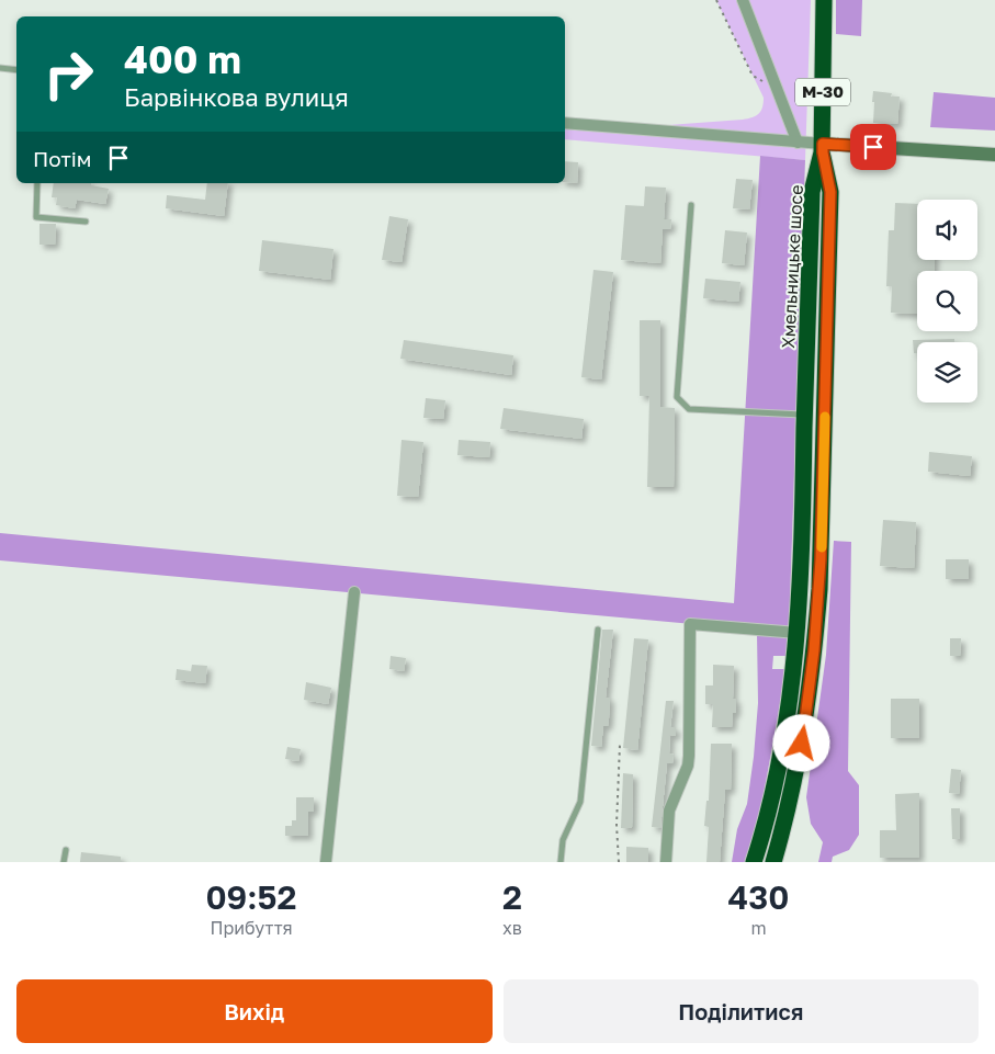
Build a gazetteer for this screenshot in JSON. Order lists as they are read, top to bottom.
{
  "streets": {
    "highway": ["М-30", "Хмельницьке шосе"]
  },
  "crossings": [
    ["М-30", "Хмельницьке шосе"]
  ],
  "page": {
    "turn": ["400 m", "Барвінкова вулиця"],
    "then": "Потім",
    "eta": [
      "09:52",
      "Прибуття",
      "2",
      "хв",
      "430",
      "m"
    ],
    "buttons": ["Вихід", "Поділитися"]
  }
}
